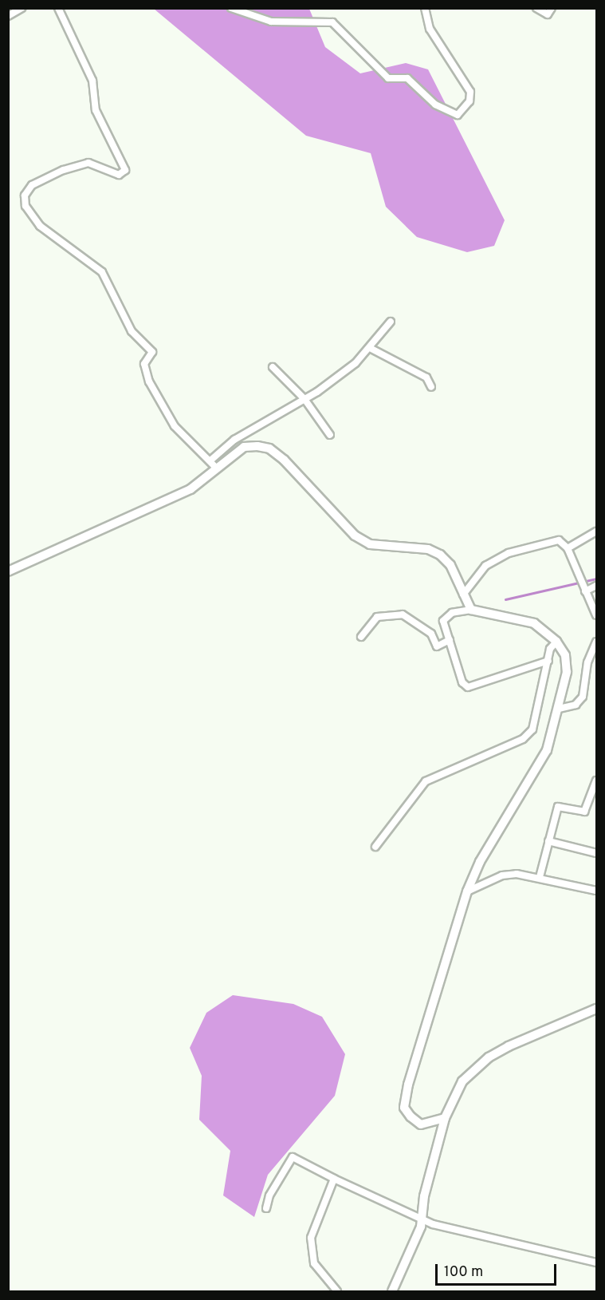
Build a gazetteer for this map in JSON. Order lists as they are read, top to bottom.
{
  "scale_bar": "100 m"
}
